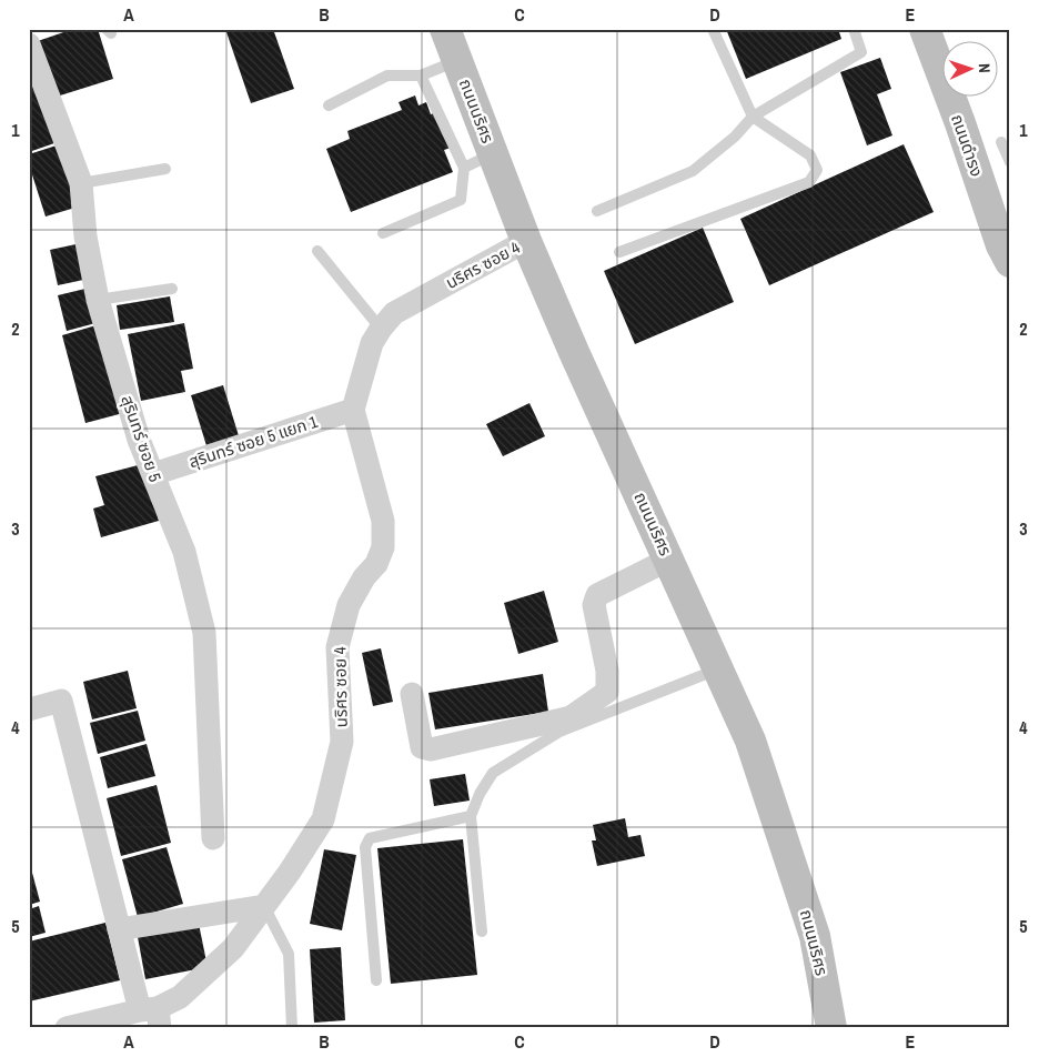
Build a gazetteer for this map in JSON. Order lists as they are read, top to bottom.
{
  "streets": {
    "street": [
      "ถนนนริศร",
      "ถนนดำรง",
      "นริศร ซอย 4",
      "สุรินทร์ ซอย 5",
      "สุรินทร์ ซอย 5 แยก 1"
    ]
  },
  "crossings": [
    ["ถนนนริศร", "นริศร ซอย 4"],
    ["นริศร ซอย 4", "สุรินทร์ ซอย 5 แยก 1"],
    ["สุรินทร์ ซอย 5", "สุรินทร์ ซอย 5 แยก 1"]
  ],
  "north": "right",
  "grid": {
    "columns": [
      "A",
      "B",
      "C",
      "D",
      "E"
    ],
    "rows": [
      "1",
      "2",
      "3",
      "4",
      "5"
    ]
  }
}
